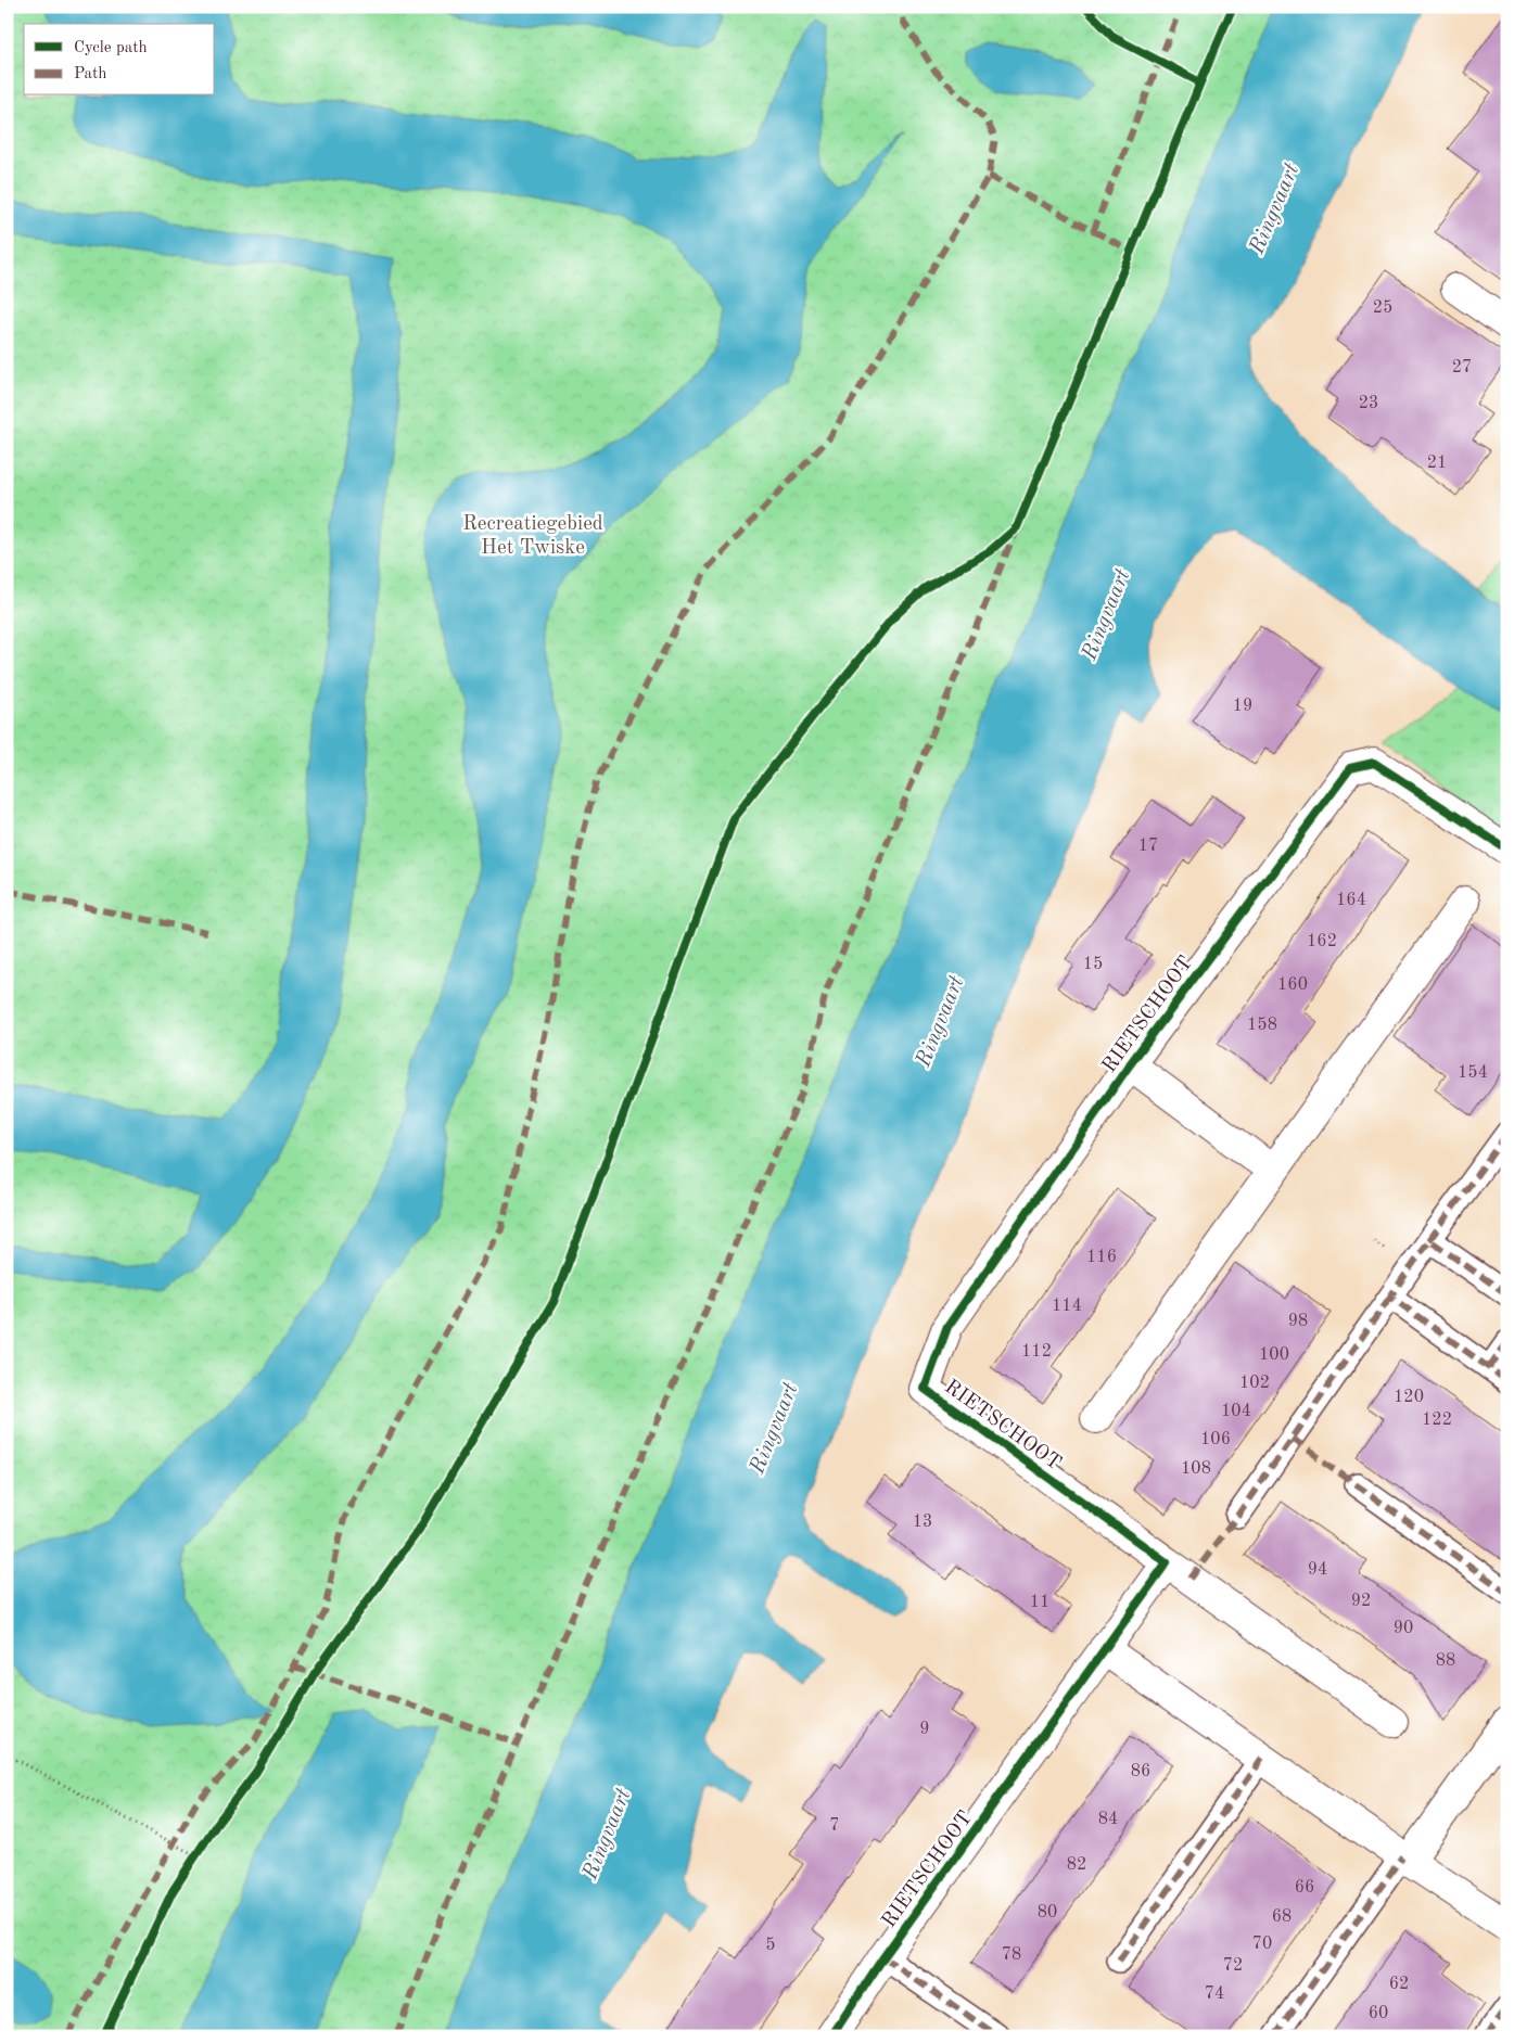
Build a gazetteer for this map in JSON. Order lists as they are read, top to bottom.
{
  "streets": {
    "street": ["RIETSCHOOT"]
  },
  "water": ["Ringvaart"],
  "parks": ["Recreatiegebied Het Twiske"],
  "house_numbers": [
    "25",
    "27",
    "23",
    "21",
    "19",
    "17",
    "164",
    "162",
    "15",
    "160",
    "158",
    "154",
    "116",
    "114",
    "98",
    "112",
    "100",
    "102",
    "120",
    "104",
    "122",
    "106",
    "108",
    "13",
    "94",
    "92",
    "11",
    "90",
    "88",
    "9",
    "86",
    "84",
    "7",
    "82",
    "66",
    "80",
    "68",
    "70",
    "5",
    "78",
    "72",
    "62",
    "74",
    "60"
  ],
  "legend": ["Cycle path", "Path"]
}
